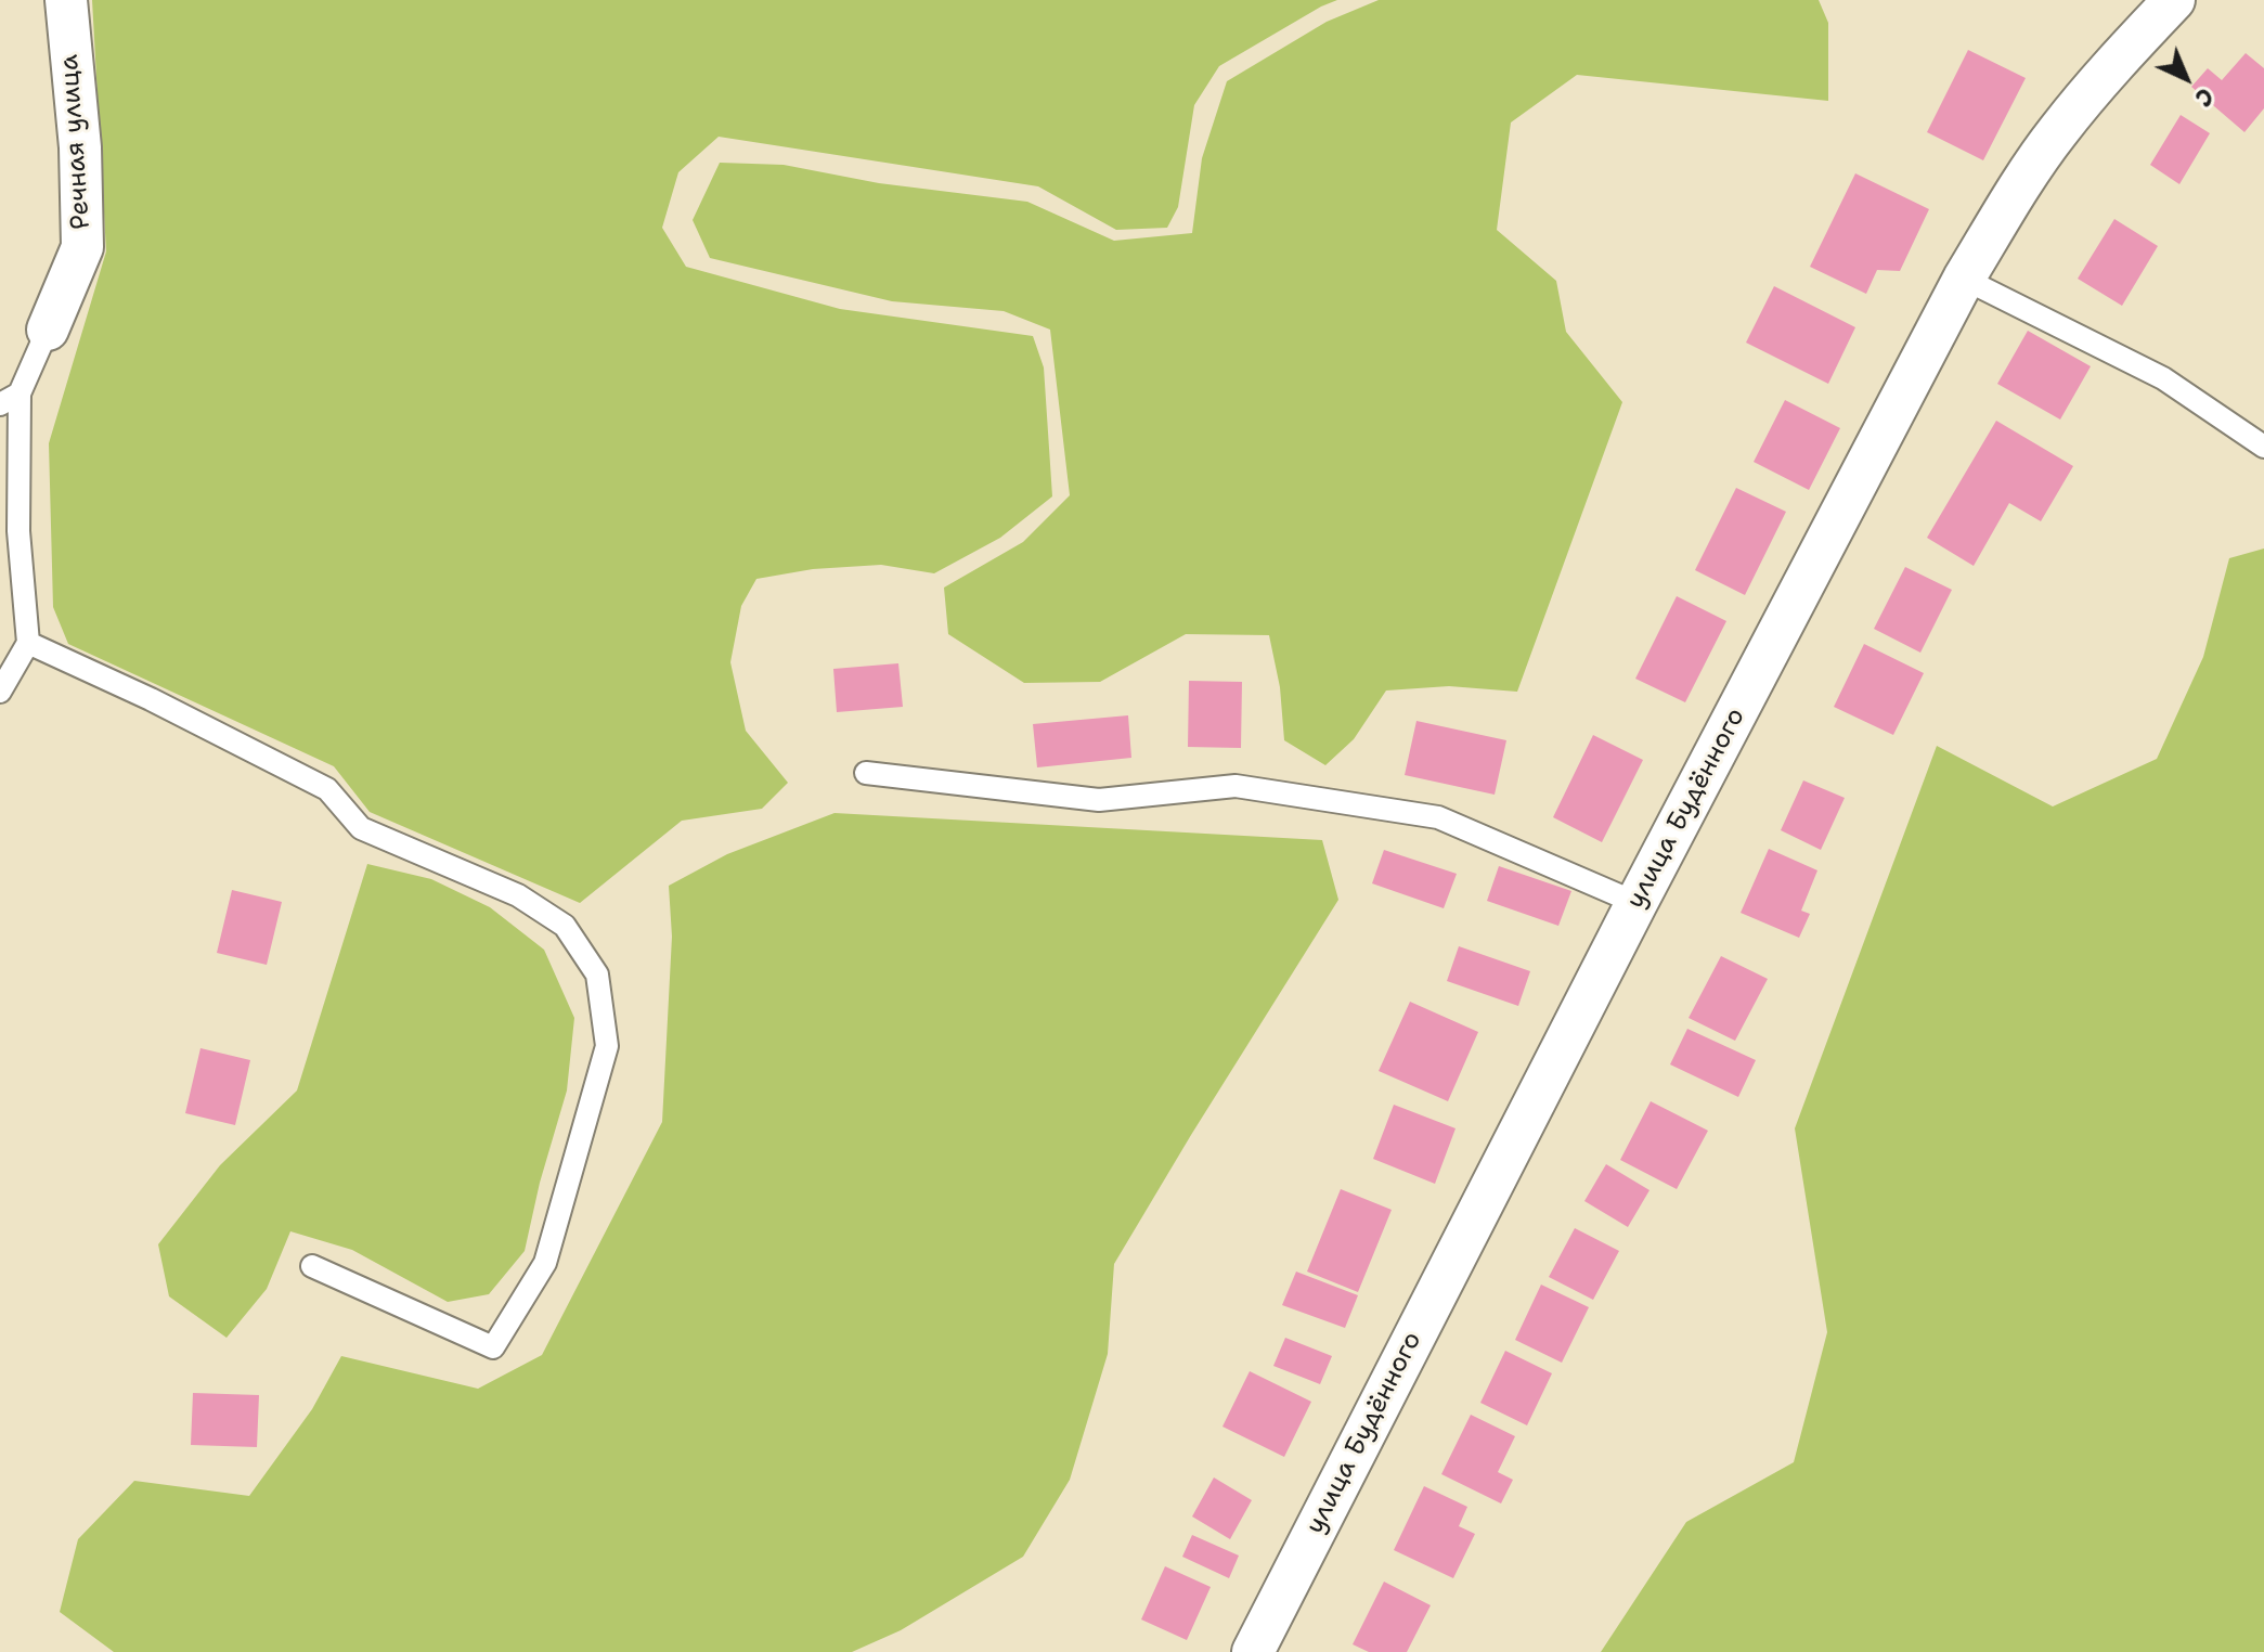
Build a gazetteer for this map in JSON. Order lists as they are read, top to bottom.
{
  "streets": {
    "street": ["Речная улица", "улица Будённого"]
  },
  "north": "bottom right"
}
